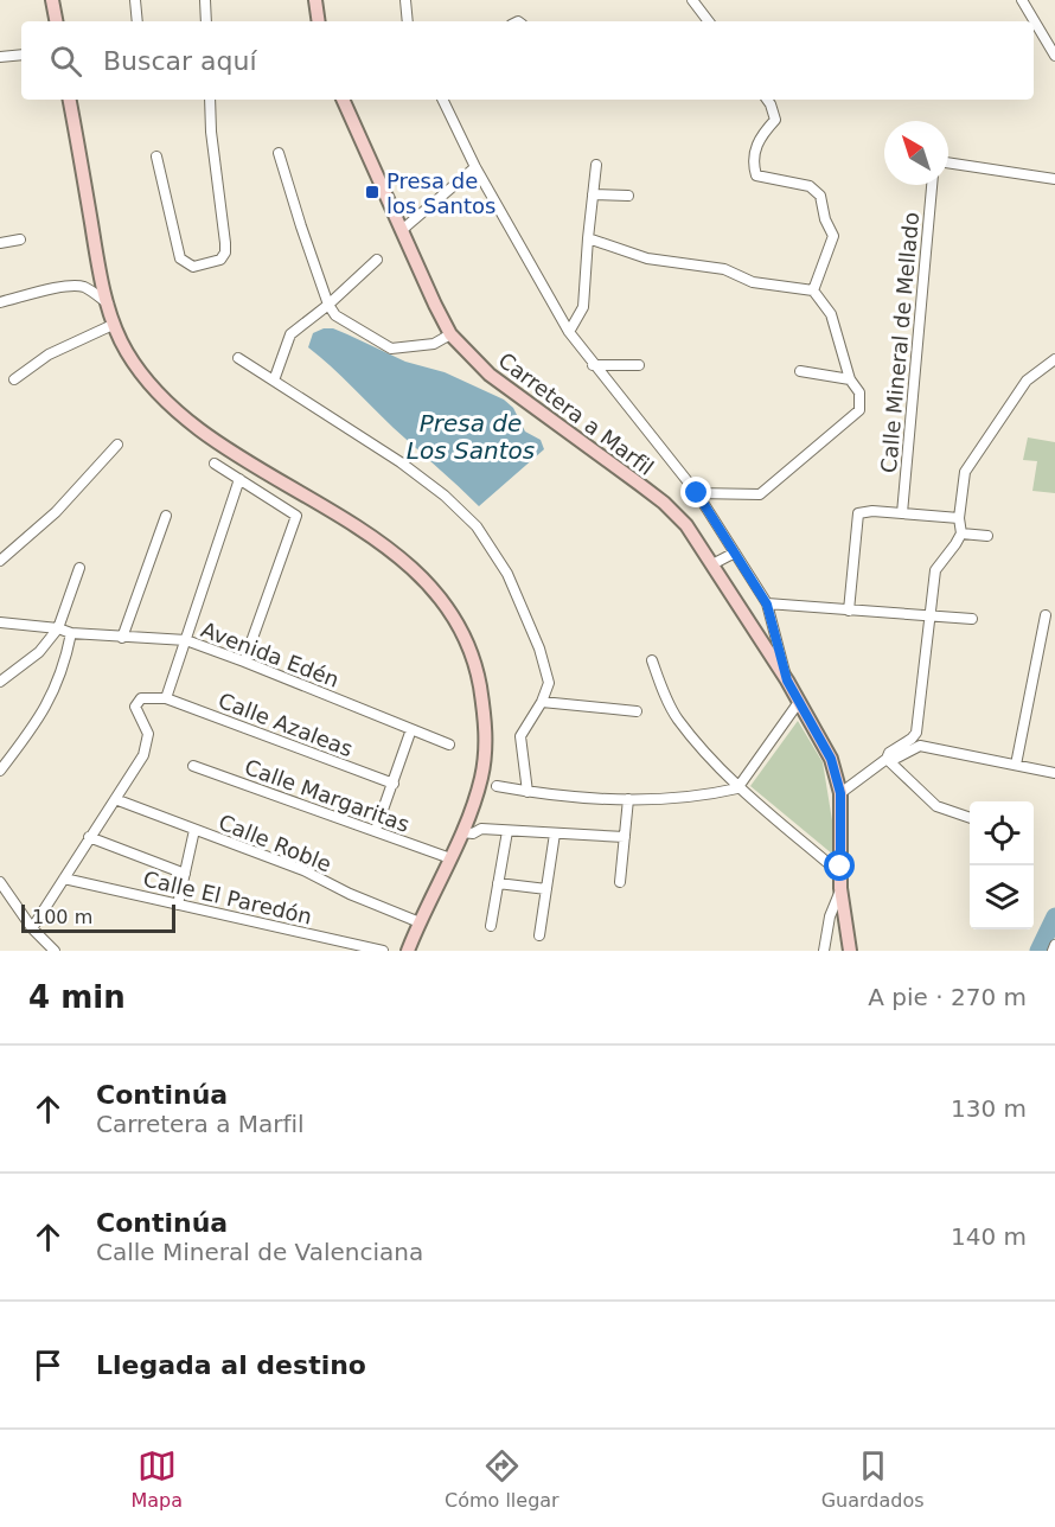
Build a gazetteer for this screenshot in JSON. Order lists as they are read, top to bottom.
{
  "streets": {
    "street": [
      "Calle Mineral de Mellado",
      "Carretera a Marfil",
      "Avenida Edén",
      "Calle Azaleas",
      "Calle Margaritas",
      "Calle Roble",
      "Calle El Paredón"
    ]
  },
  "water": ["Presa de Los Santos"],
  "places": {
    "transit": ["Presa de los Santos"]
  },
  "scale_bar": "100 m",
  "north": "top left",
  "page": {
    "search": "Buscar aquí",
    "scale": "100 m",
    "heading": ["4 min", "A pie · 270 m"],
    "list": [
      ["Continúa", "Carretera a Marfil", "130 m"],
      ["Continúa", "Calle Mineral de Valenciana", "140 m"],
      "Llegada al destino"
    ],
    "nav": ["Mapa", "Cómo llegar", "Guardados"]
  }
}
